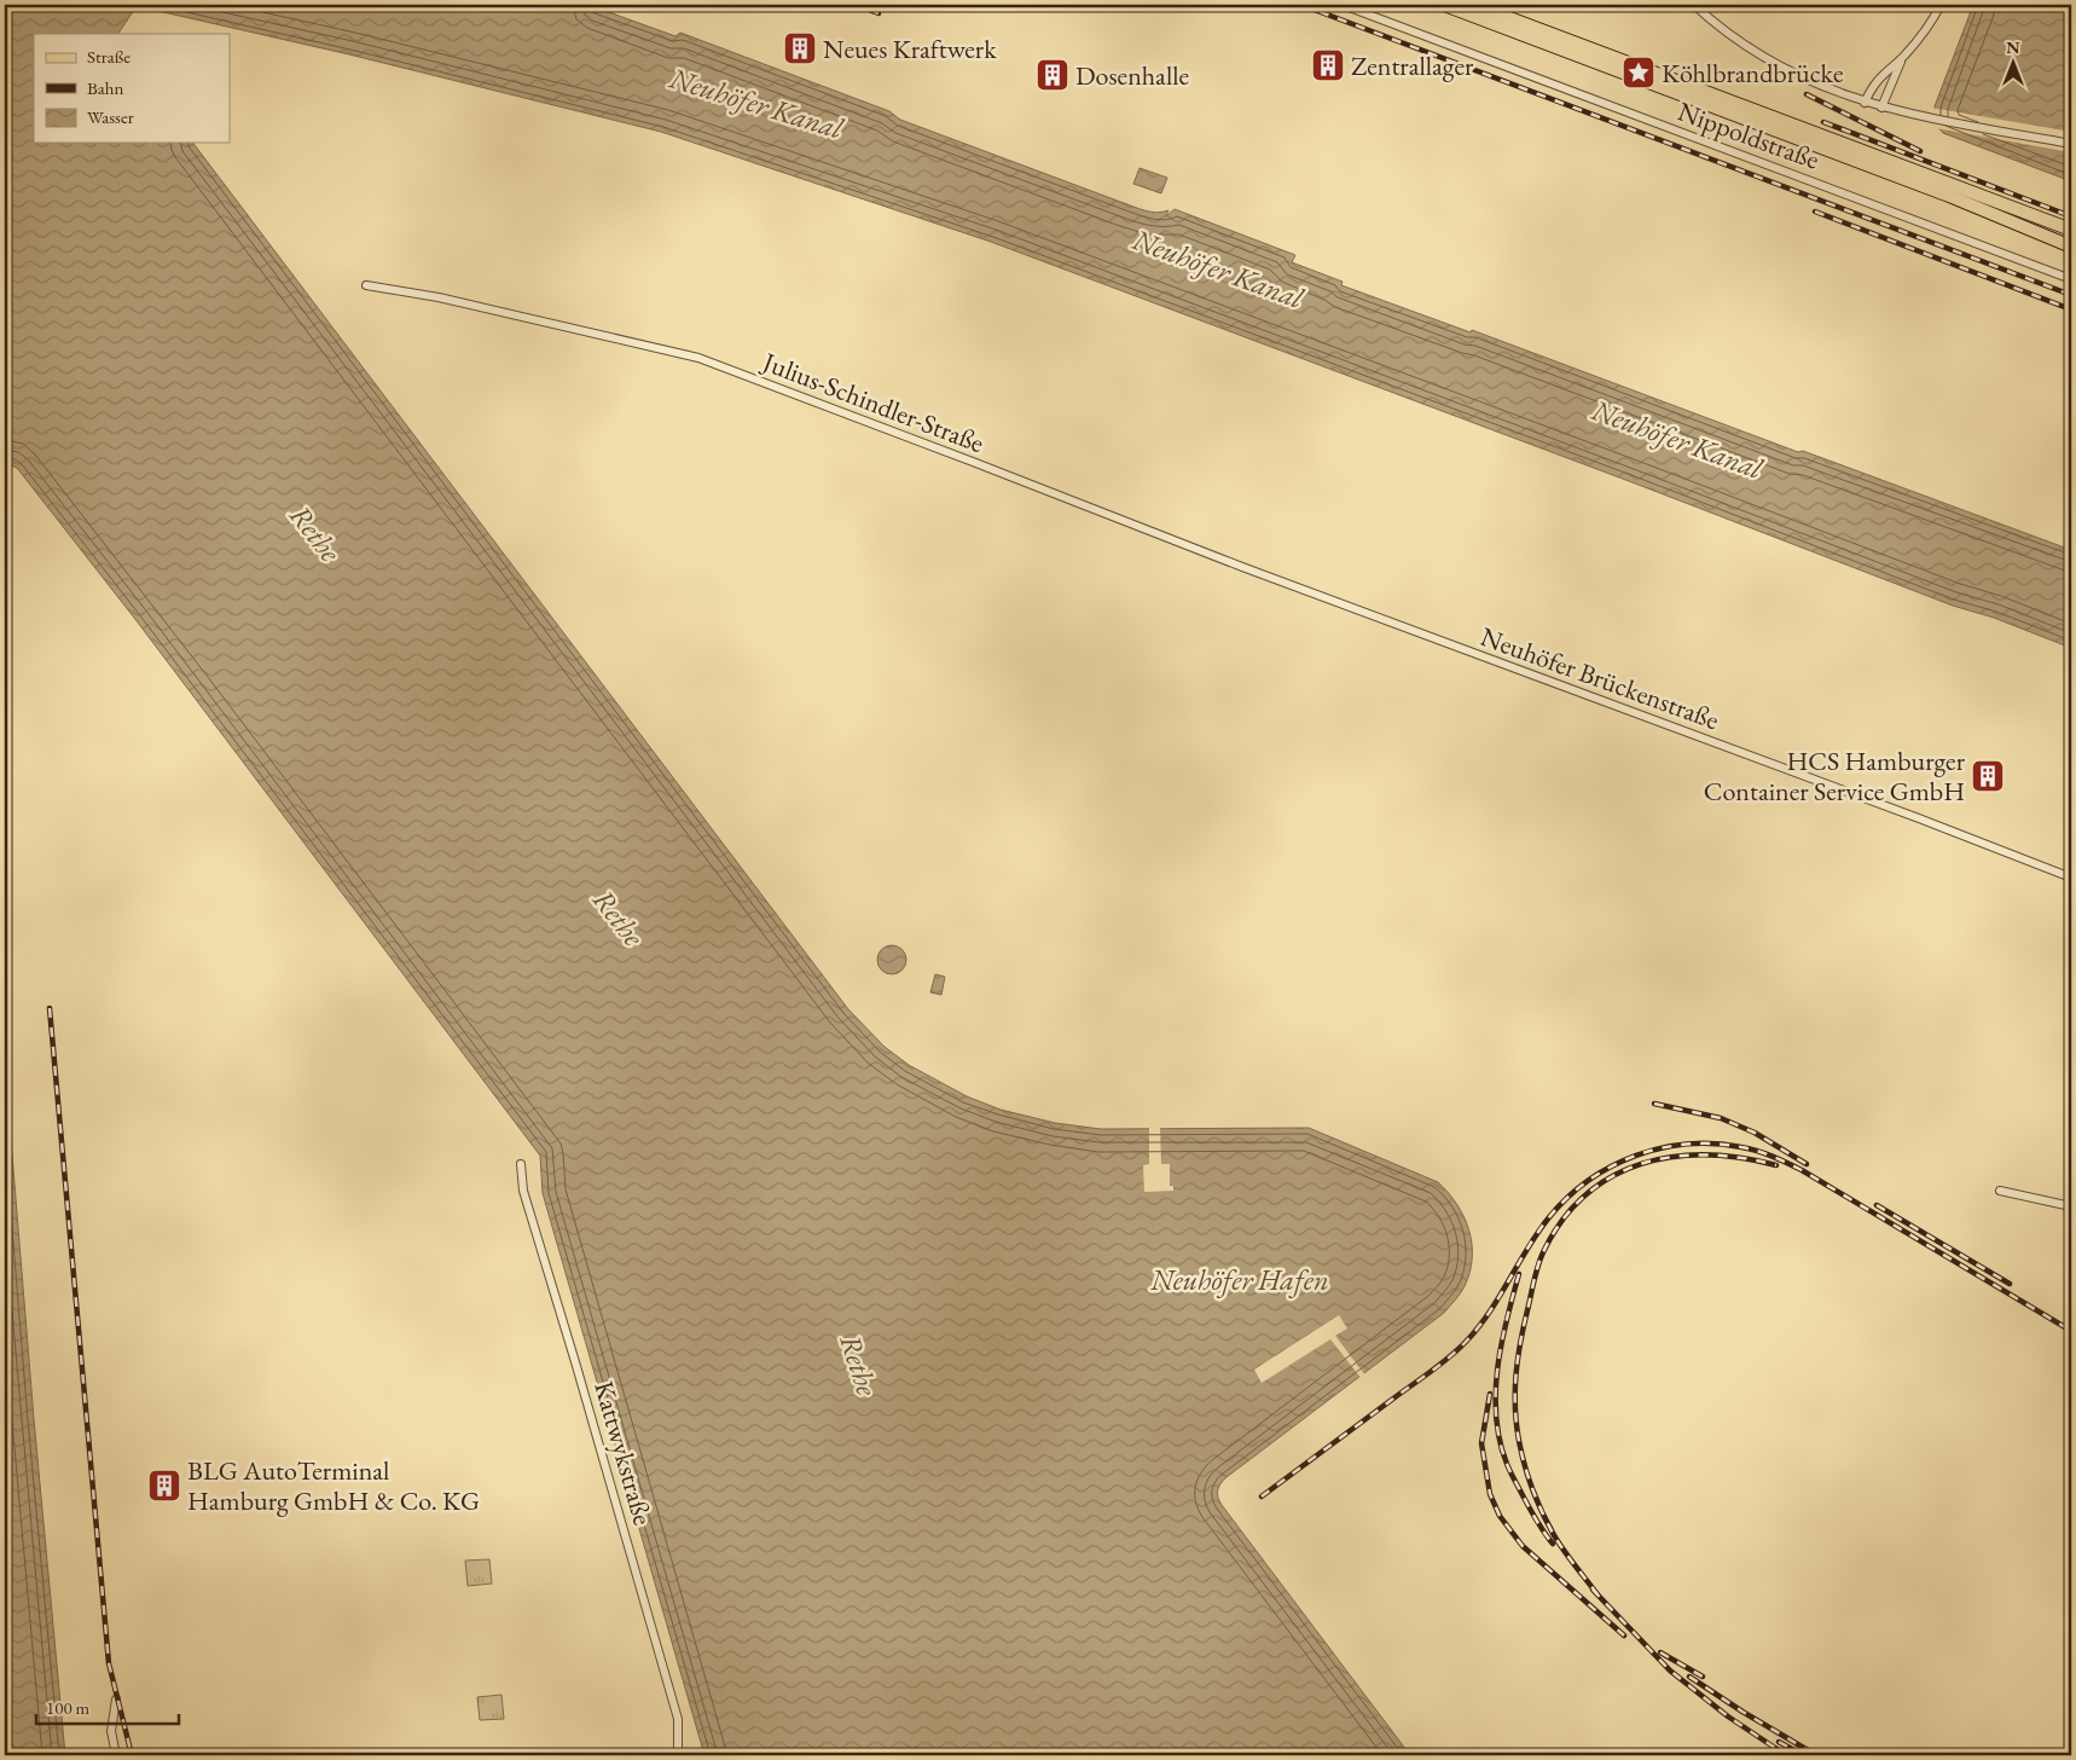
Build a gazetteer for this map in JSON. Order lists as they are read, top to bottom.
{
  "streets": {
    "street": [
      "Nippoldstraße",
      "Julius-Schindler-Straße",
      "Neuhöfer Brückenstraße",
      "Kattwykstraße"
    ]
  },
  "crossings": [
    ["Julius-Schindler-Straße", "Neuhöfer Brückenstraße"]
  ],
  "water": ["Neuhöfer Kanal", "Rethe", "Neuhöfer Hafen"],
  "places": {
    "building": [
      "Neues Kraftwerk",
      "Zentrallager",
      "Dosenhalle",
      "HCS Hamburger Container Service GmbH",
      "BLG AutoTerminal Hamburg GmbH & Co. KG"
    ],
    "place": ["Köhlbrandbrücke"]
  },
  "legend": ["Straße", "Bahn", "Wasser"],
  "scale_bar": "100 m",
  "north": "top"
}
